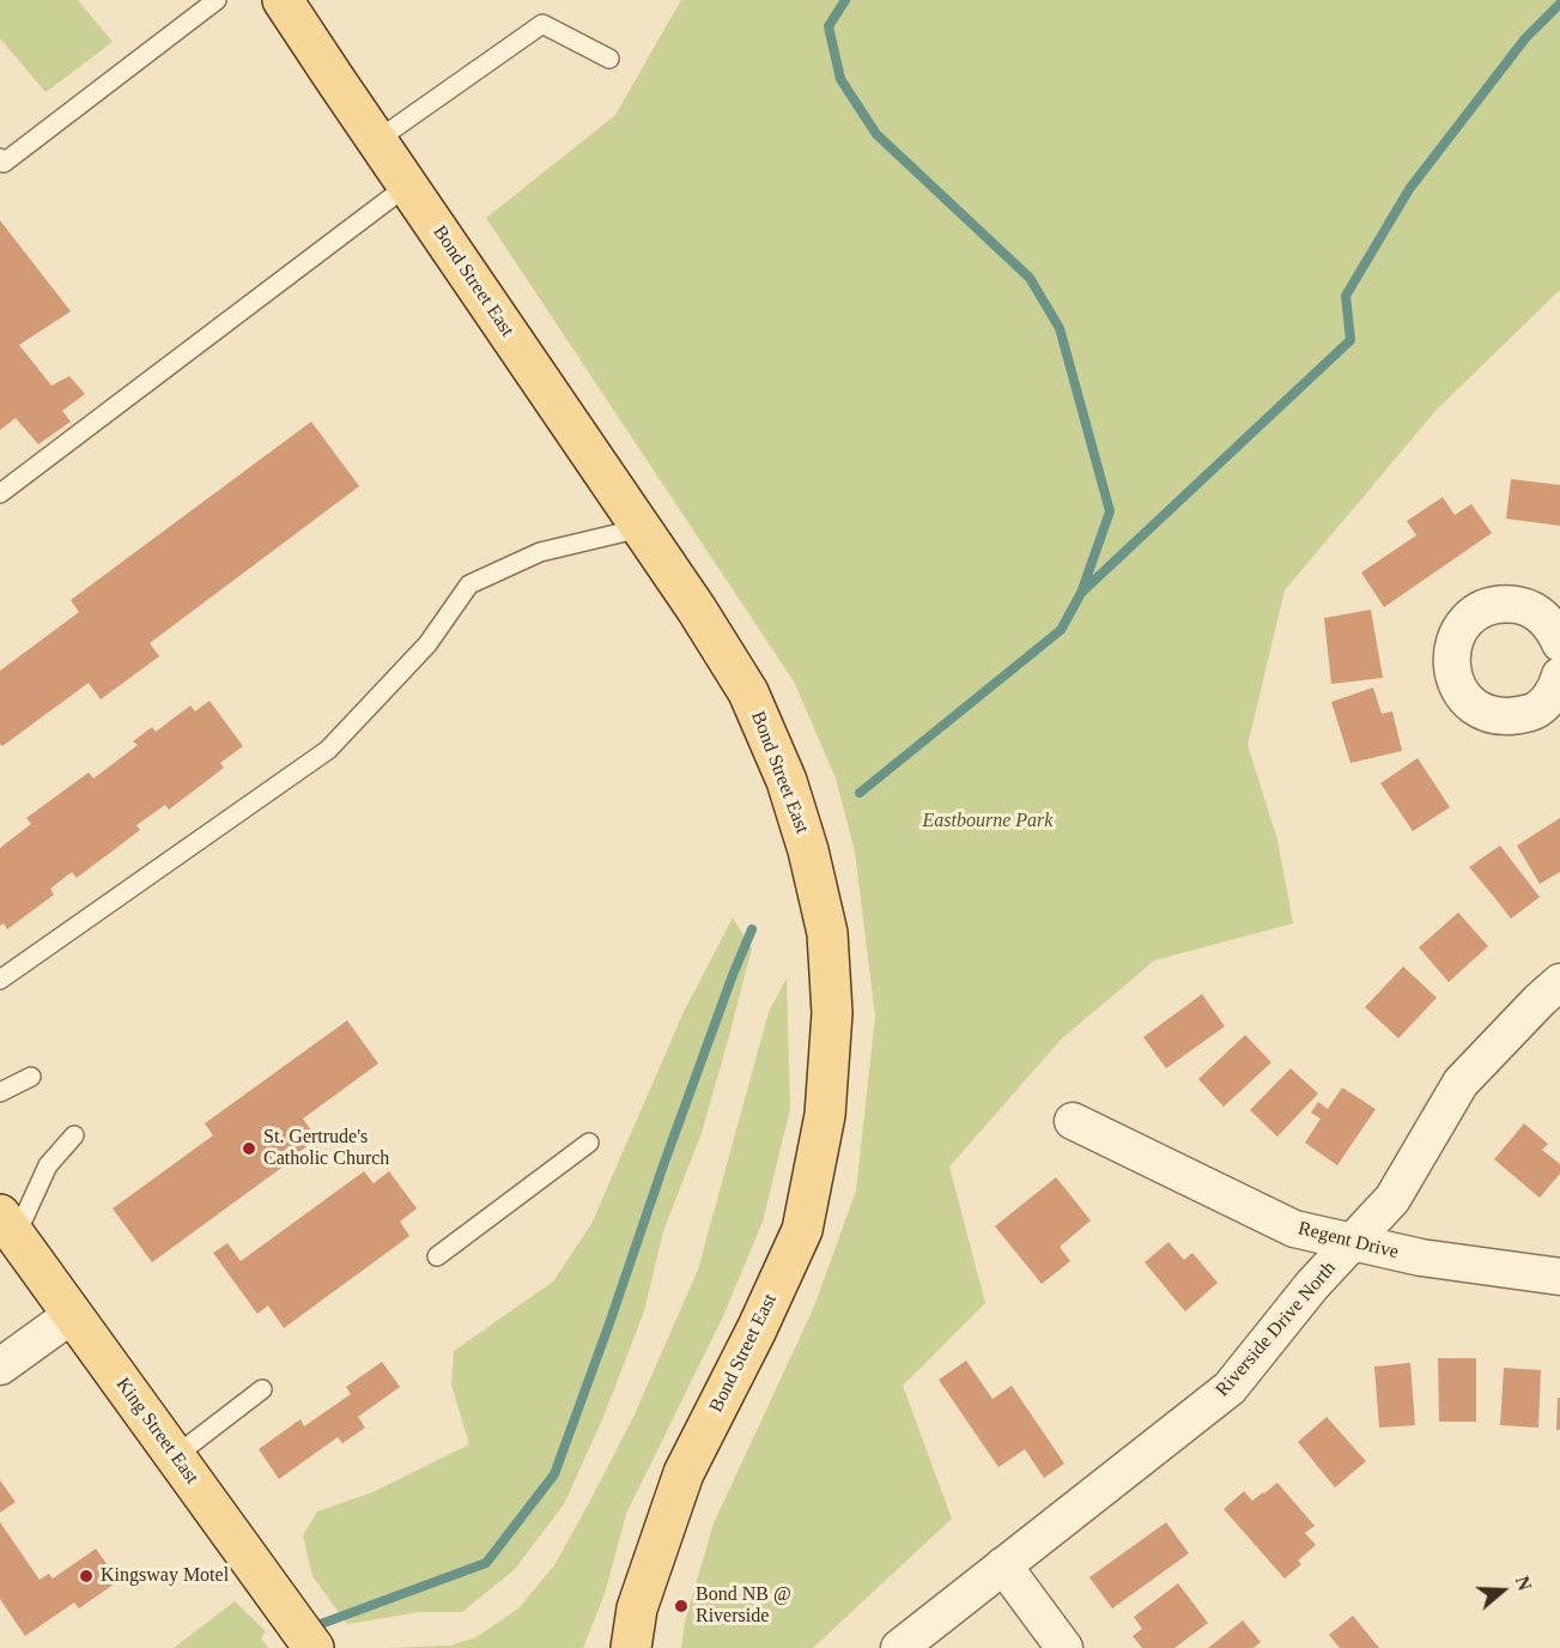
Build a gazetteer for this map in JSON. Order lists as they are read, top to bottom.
{
  "streets": {
    "main road": ["Bond Street East", "King Street East"],
    "street": ["Regent Drive", "Riverside Drive North"]
  },
  "crossings": [
    ["Regent Drive", "Riverside Drive North"]
  ],
  "parks": ["Eastbourne Park"],
  "places": ["St. Gertrude's Catholic Church", "Kingsway Motel", "Bond NB @ Riverside"],
  "north": "right"
}
